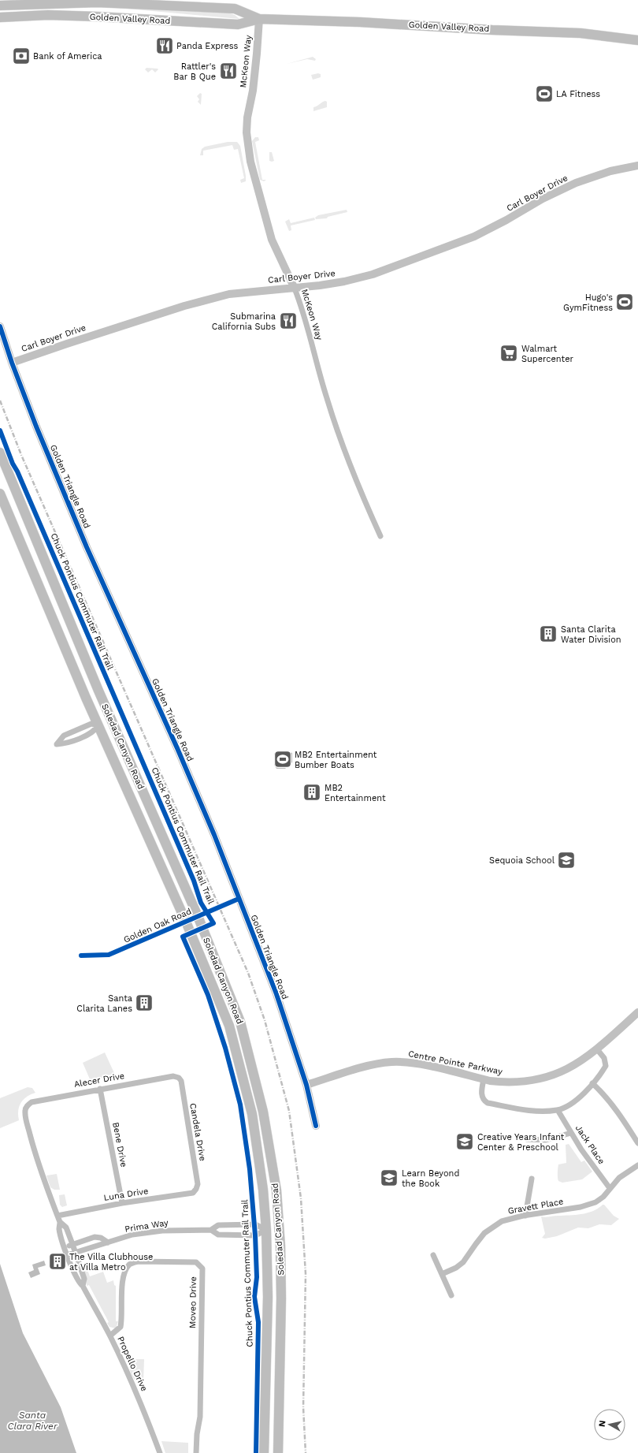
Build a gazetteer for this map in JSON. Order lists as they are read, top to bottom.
{
  "streets": {
    "main road": ["Golden Valley Road", "Soledad Canyon Road"],
    "street": [
      "McKeon Way",
      "Carl Boyer Drive",
      "Golden Triangle Road",
      "Golden Oak Road",
      "Centre Pointe Parkway",
      "Alecer Drive",
      "Candela Drive",
      "Bene Drive",
      "Jack Place",
      "Luna Drive",
      "Gravett Place",
      "Prima Way",
      "Moveo Drive",
      "Propello Drive"
    ],
    "cycle path": ["Chuck Pontius Commuter Rail Trail"]
  },
  "crossings": [
    ["Golden Valley Road", "McKeon Way"],
    ["McKeon Way", "Carl Boyer Drive"],
    ["Carl Boyer Drive", "Golden Triangle Road"],
    ["Golden Triangle Road", "Golden Oak Road"],
    ["Golden Triangle Road", "Centre Pointe Parkway"],
    ["Soledad Canyon Road", "Golden Oak Road"],
    ["Soledad Canyon Road", "Prima Way"],
    ["Alecer Drive", "Candela Drive"],
    ["Alecer Drive", "Bene Drive"],
    ["Alecer Drive", "Propello Drive"],
    ["Candela Drive", "Luna Drive"],
    ["Bene Drive", "Luna Drive"],
    ["Jack Place", "Gravett Place"],
    ["Luna Drive", "Propello Drive"],
    ["Prima Way", "Propello Drive"],
    ["Moveo Drive", "Propello Drive"]
  ],
  "water": ["Santa Clara River"],
  "places": {
    "restaurant": ["Panda Express", "Rattler's Bar B Que", "Submarina California Subs"],
    "bank": ["Bank of America"],
    "sports": ["LA Fitness", "Hugo's GymFitness", "MB2 Entertainment Bumber Boats"],
    "supermarket": ["Walmart Supercenter"],
    "building": [
      "Santa Clarita Water Division",
      "MB2 Entertainment",
      "Santa Clarita Lanes",
      "The Villa Clubhouse at Villa Metro"
    ],
    "school or university": ["Sequoia School", "Creative Years Infant Center & Preschool", "Learn Beyond the Book"]
  },
  "north": "left"
}
